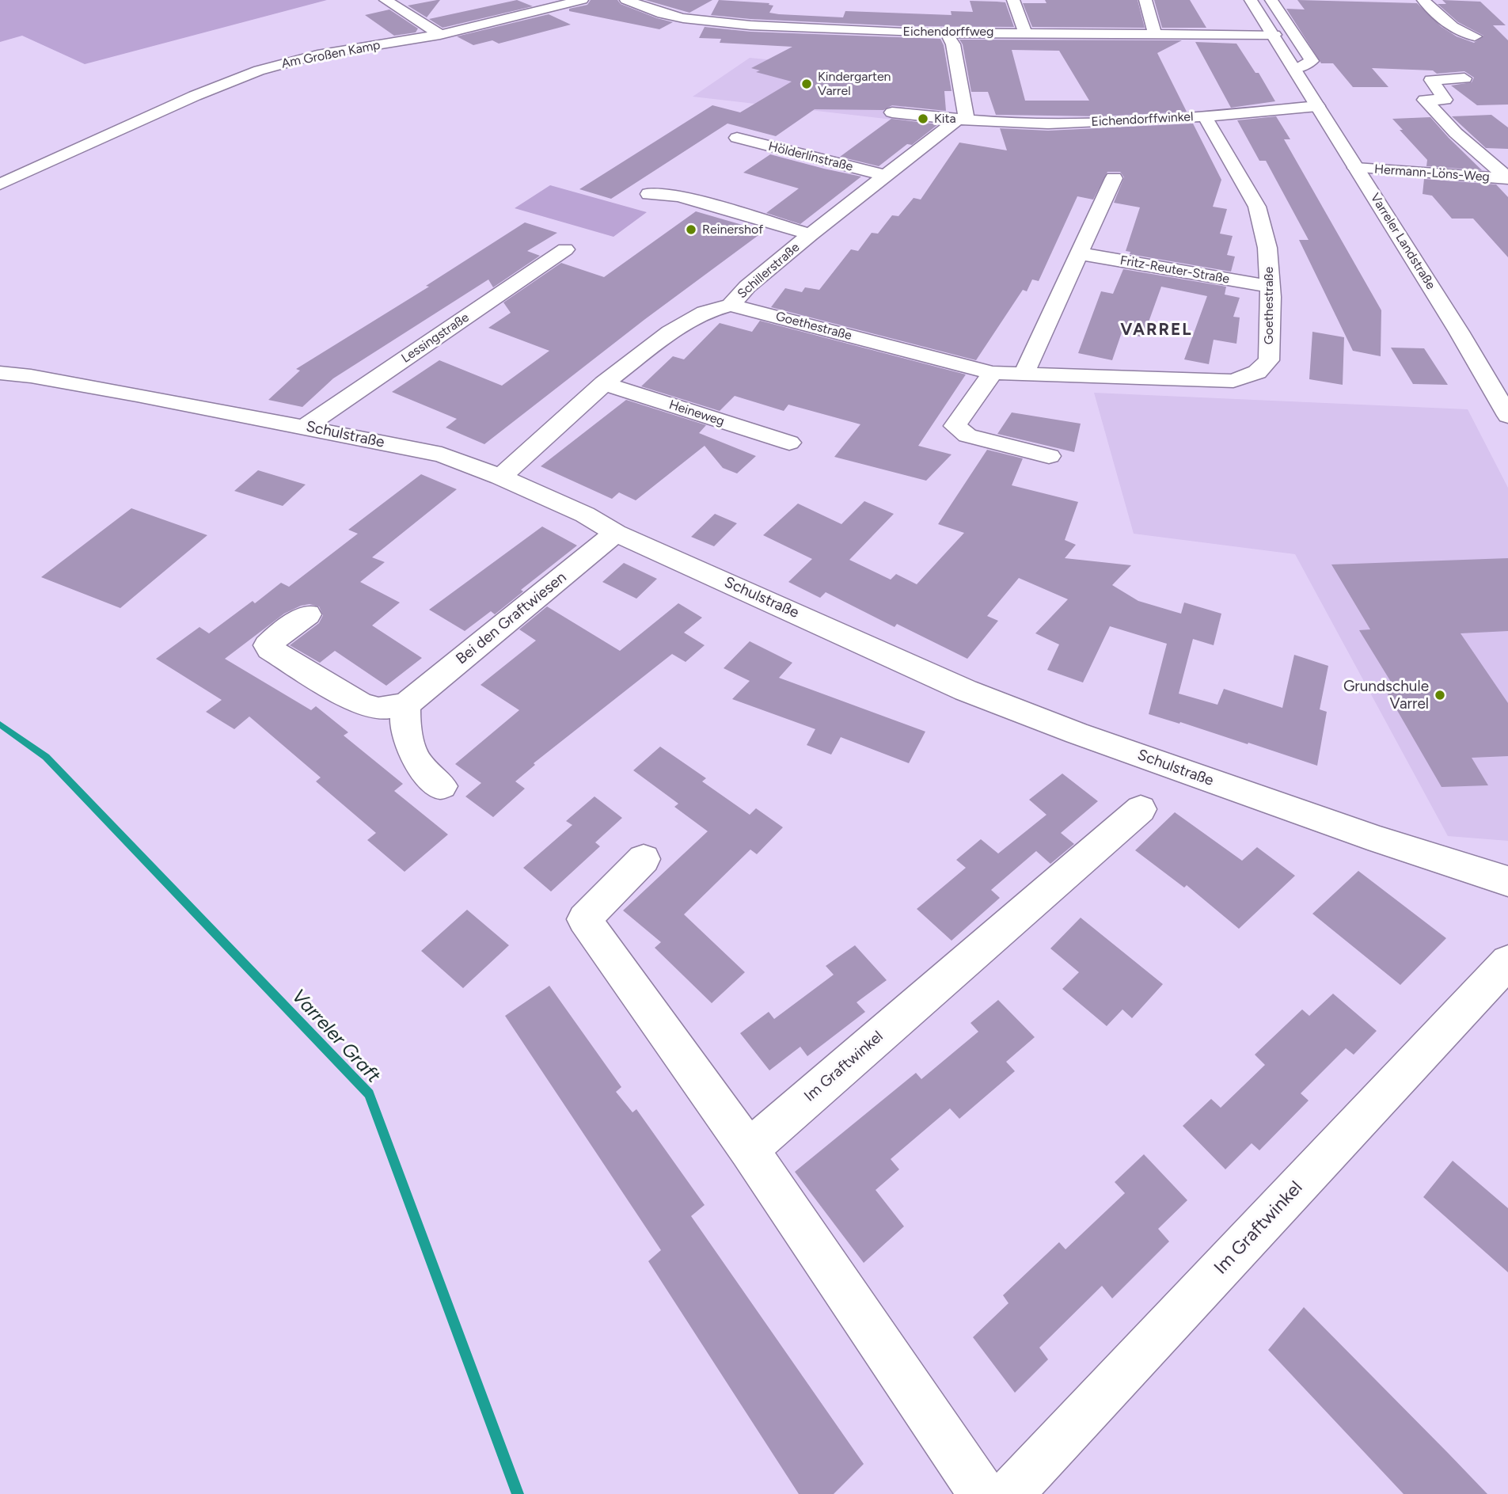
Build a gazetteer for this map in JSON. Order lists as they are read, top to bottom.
{
  "streets": {
    "street": [
      "Eichendorffweg",
      "Am Großen Kamp",
      "Eichendorffwinkel",
      "Hölderlinstraße",
      "Hermann-Löns-Weg",
      "Varreler Landstraße",
      "Fritz-Reuter-Straße",
      "Schillerstraße",
      "Goethestraße",
      "Lessingstraße",
      "Heineweg",
      "Schulstraße",
      "Bei den Graftwiesen",
      "Im Graftwinkel"
    ]
  },
  "crossings": [
    ["Eichendorffweg", "Varreler Landstraße"],
    ["Eichendorffwinkel", "Varreler Landstraße"],
    ["Eichendorffwinkel", "Schillerstraße"],
    ["Eichendorffwinkel", "Goethestraße"],
    ["Hölderlinstraße", "Schillerstraße"],
    ["Hermann-Löns-Weg", "Varreler Landstraße"],
    ["Fritz-Reuter-Straße", "Goethestraße"],
    ["Schillerstraße", "Goethestraße"],
    ["Schillerstraße", "Heineweg"],
    ["Schillerstraße", "Schulstraße"],
    ["Lessingstraße", "Schulstraße"],
    ["Schulstraße", "Bei den Graftwiesen"]
  ],
  "districts": ["VARREL"],
  "water": ["Varreler Graft"],
  "places": [
    "Kindergarten Varrel",
    "Kita",
    "Reinershof",
    "Grundschule Varrel"
  ]
}
